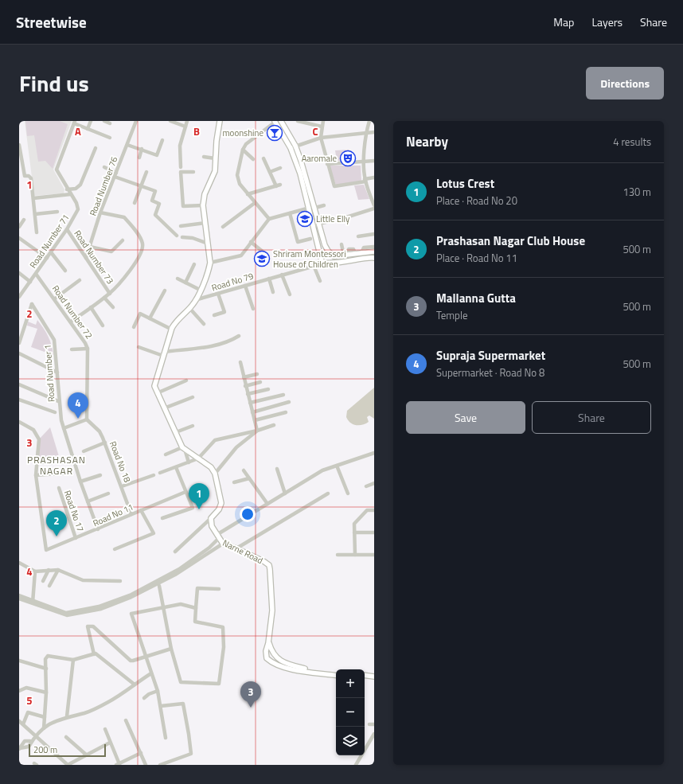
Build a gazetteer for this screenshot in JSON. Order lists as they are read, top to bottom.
{
  "streets": {
    "main road": ["Narne Road"],
    "street": [
      "Road Number 76",
      "Road Number 71",
      "Road Number 73",
      "Road No 79",
      "Road Number 72",
      "Road Number 1",
      "Road No 18",
      "Road No 17",
      "Road No 11"
    ]
  },
  "crossings": [
    ["Road Number 76", "Road Number 73"],
    ["Road Number 71", "Road Number 73"],
    ["Road Number 71", "Road Number 72"],
    ["Road Number 72", "Road No 18"],
    ["Road Number 1", "Road No 11"],
    ["Road No 18", "Road No 11"],
    ["Road No 17", "Road No 11"]
  ],
  "districts": ["PRASHASAN NAGAR"],
  "places": {
    "bar": ["moonshine"],
    "theatre": ["Aaromale"],
    "school or university": ["Little Elly", "Shriram Montessori House of Children"]
  },
  "scale_bar": "200 m",
  "page": {
    "header": "Streetwise",
    "nav": ["Map", "Layers", "Share"],
    "title": "Find us",
    "buttons": [
      "Directions",
      ["Save", "Share"]
    ],
    "heading": ["Nearby", "4 results"],
    "list": [
      {
        "mark": "1",
        "name": "Lotus Crest",
        "note": "Place · Road No 20",
        "value": "130 m"
      },
      {
        "mark": "2",
        "name": "Prashasan Nagar Club House",
        "note": "Place · Road No 11",
        "value": "500 m"
      },
      {
        "mark": "3",
        "name": "Mallanna Gutta",
        "note": "Temple",
        "value": "500 m"
      },
      {
        "mark": "4",
        "name": "Supraja Supermarket",
        "note": "Supermarket · Road No 8",
        "value": "500 m"
      }
    ],
    "pins": [
      "4",
      "1",
      "2",
      "3"
    ],
    "map_buttons": ["+", "−"],
    "scale": "200 m"
  },
  "grid": {
    "columns": ["A", "B", "C"],
    "rows": [
      "1",
      "2",
      "3",
      "4",
      "5"
    ]
  }
}
